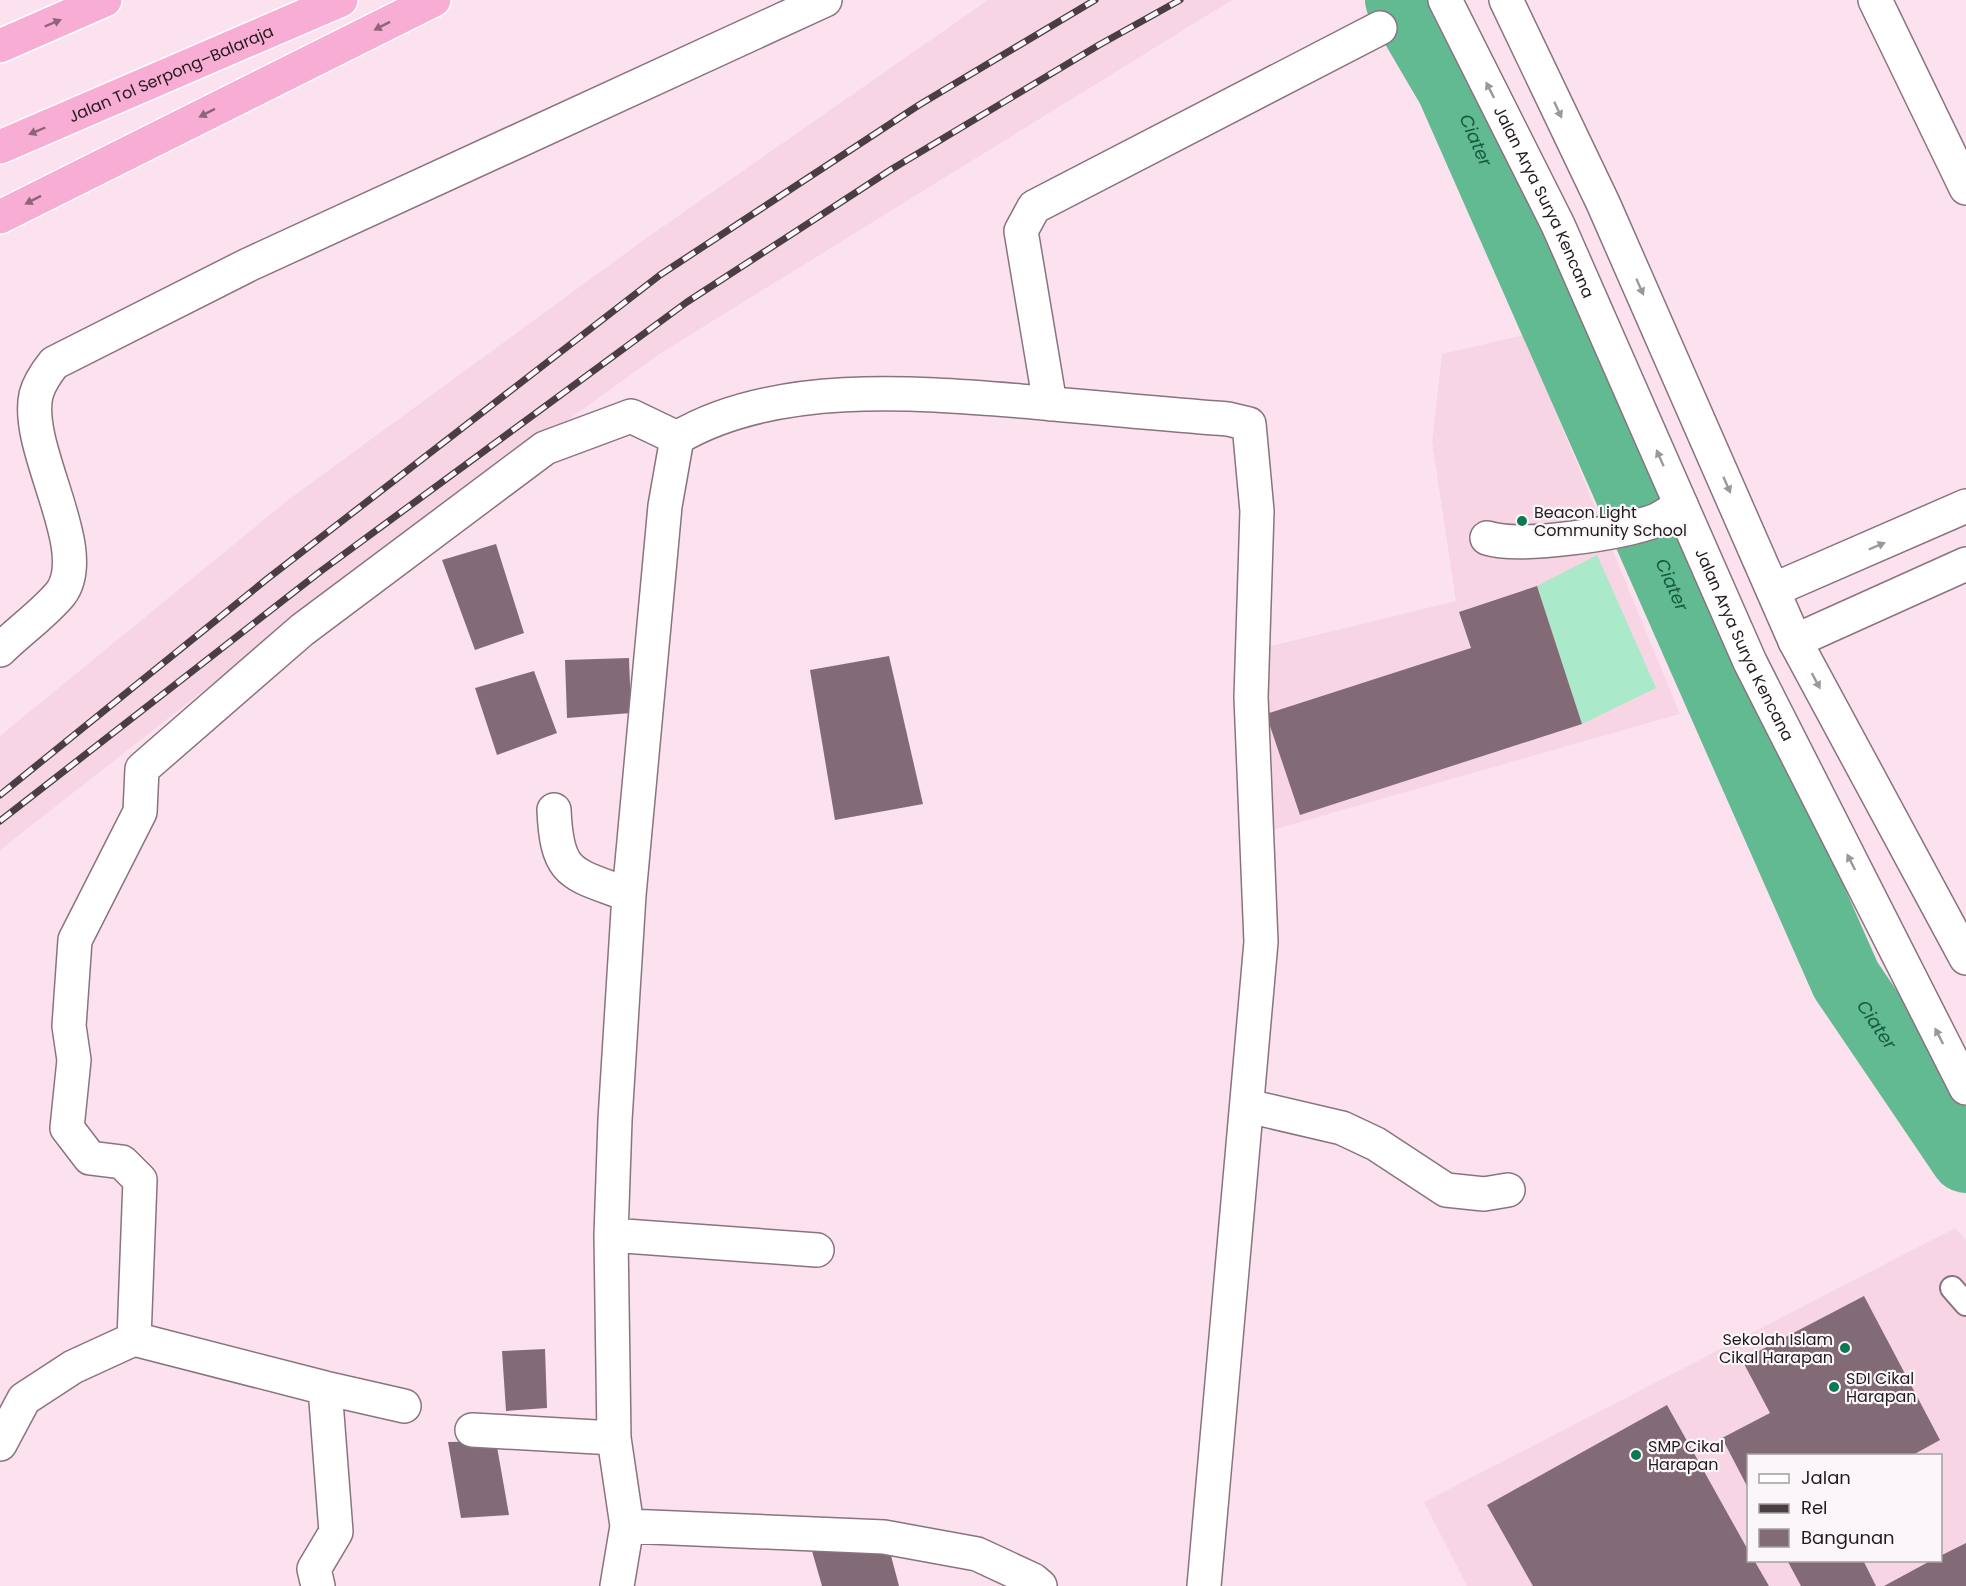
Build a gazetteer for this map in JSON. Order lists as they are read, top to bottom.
{
  "streets": {
    "highway": ["Jalan Tol Serpong–Balaraja"],
    "street": ["Jalan Arya Surya Kencana"]
  },
  "water": ["Ciater"],
  "places": [
    "Beacon Light Community School",
    "Sekolah Islam Cikal Harapan",
    "SDI Cikal Harapan",
    "SMP Cikal Harapan"
  ],
  "legend": ["Jalan", "Rel", "Bangunan"]
}
